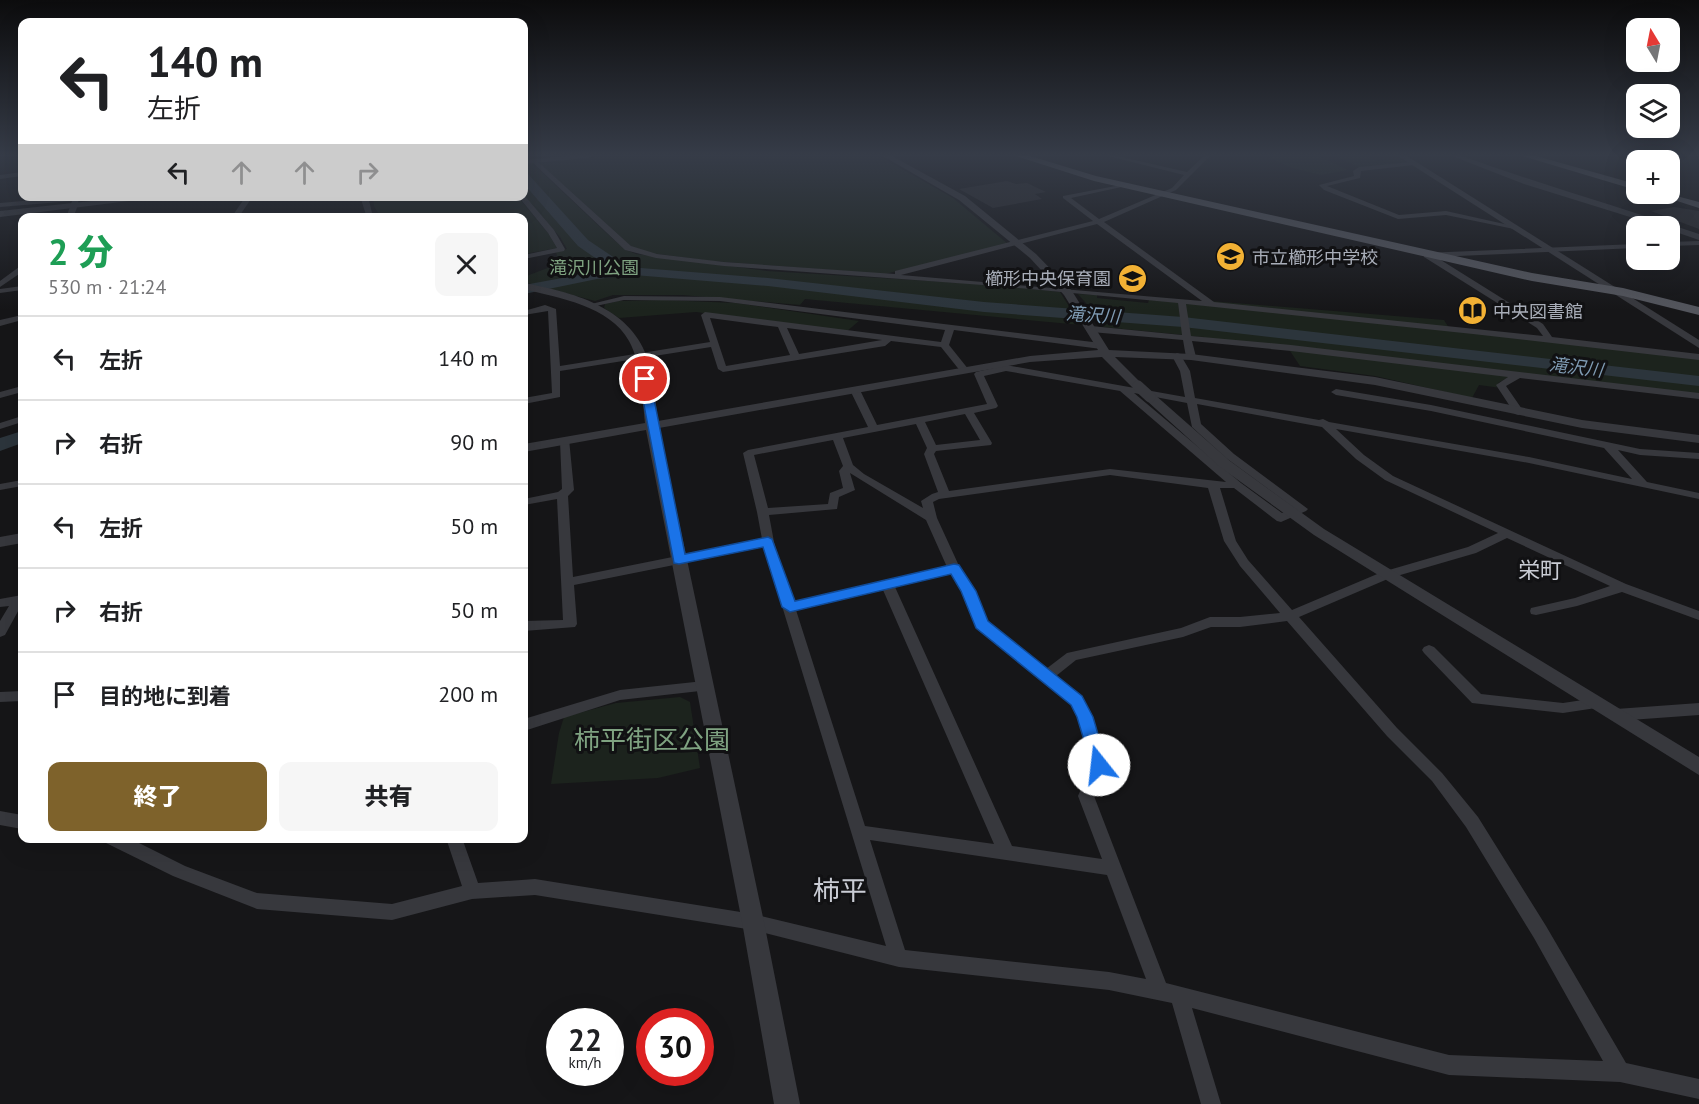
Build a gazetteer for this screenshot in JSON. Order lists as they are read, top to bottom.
{
  "districts": ["栄町", "柿平"],
  "water": ["滝沢川"],
  "parks": ["滝沢川公園", "柿平街区公園"],
  "places": {
    "school or university": ["市立櫛形中学校", "櫛形中央保育園"],
    "library": ["中央図書館"]
  },
  "north": "top",
  "page": {
    "map_buttons": ["+", "−"],
    "turn": ["140 m", "左折"],
    "heading": ["2 分", "530 m · 21:24"],
    "list": [
      {
        "name": "左折",
        "value": "140 m"
      },
      {
        "name": "右折",
        "value": "90 m"
      },
      {
        "name": "左折",
        "value": "50 m"
      },
      {
        "name": "右折",
        "value": "50 m"
      },
      {
        "name": "目的地に到着",
        "value": "200 m"
      }
    ],
    "buttons": ["終了", "共有"],
    "speed": "22 km/h",
    "limit": "30"
  }
}
